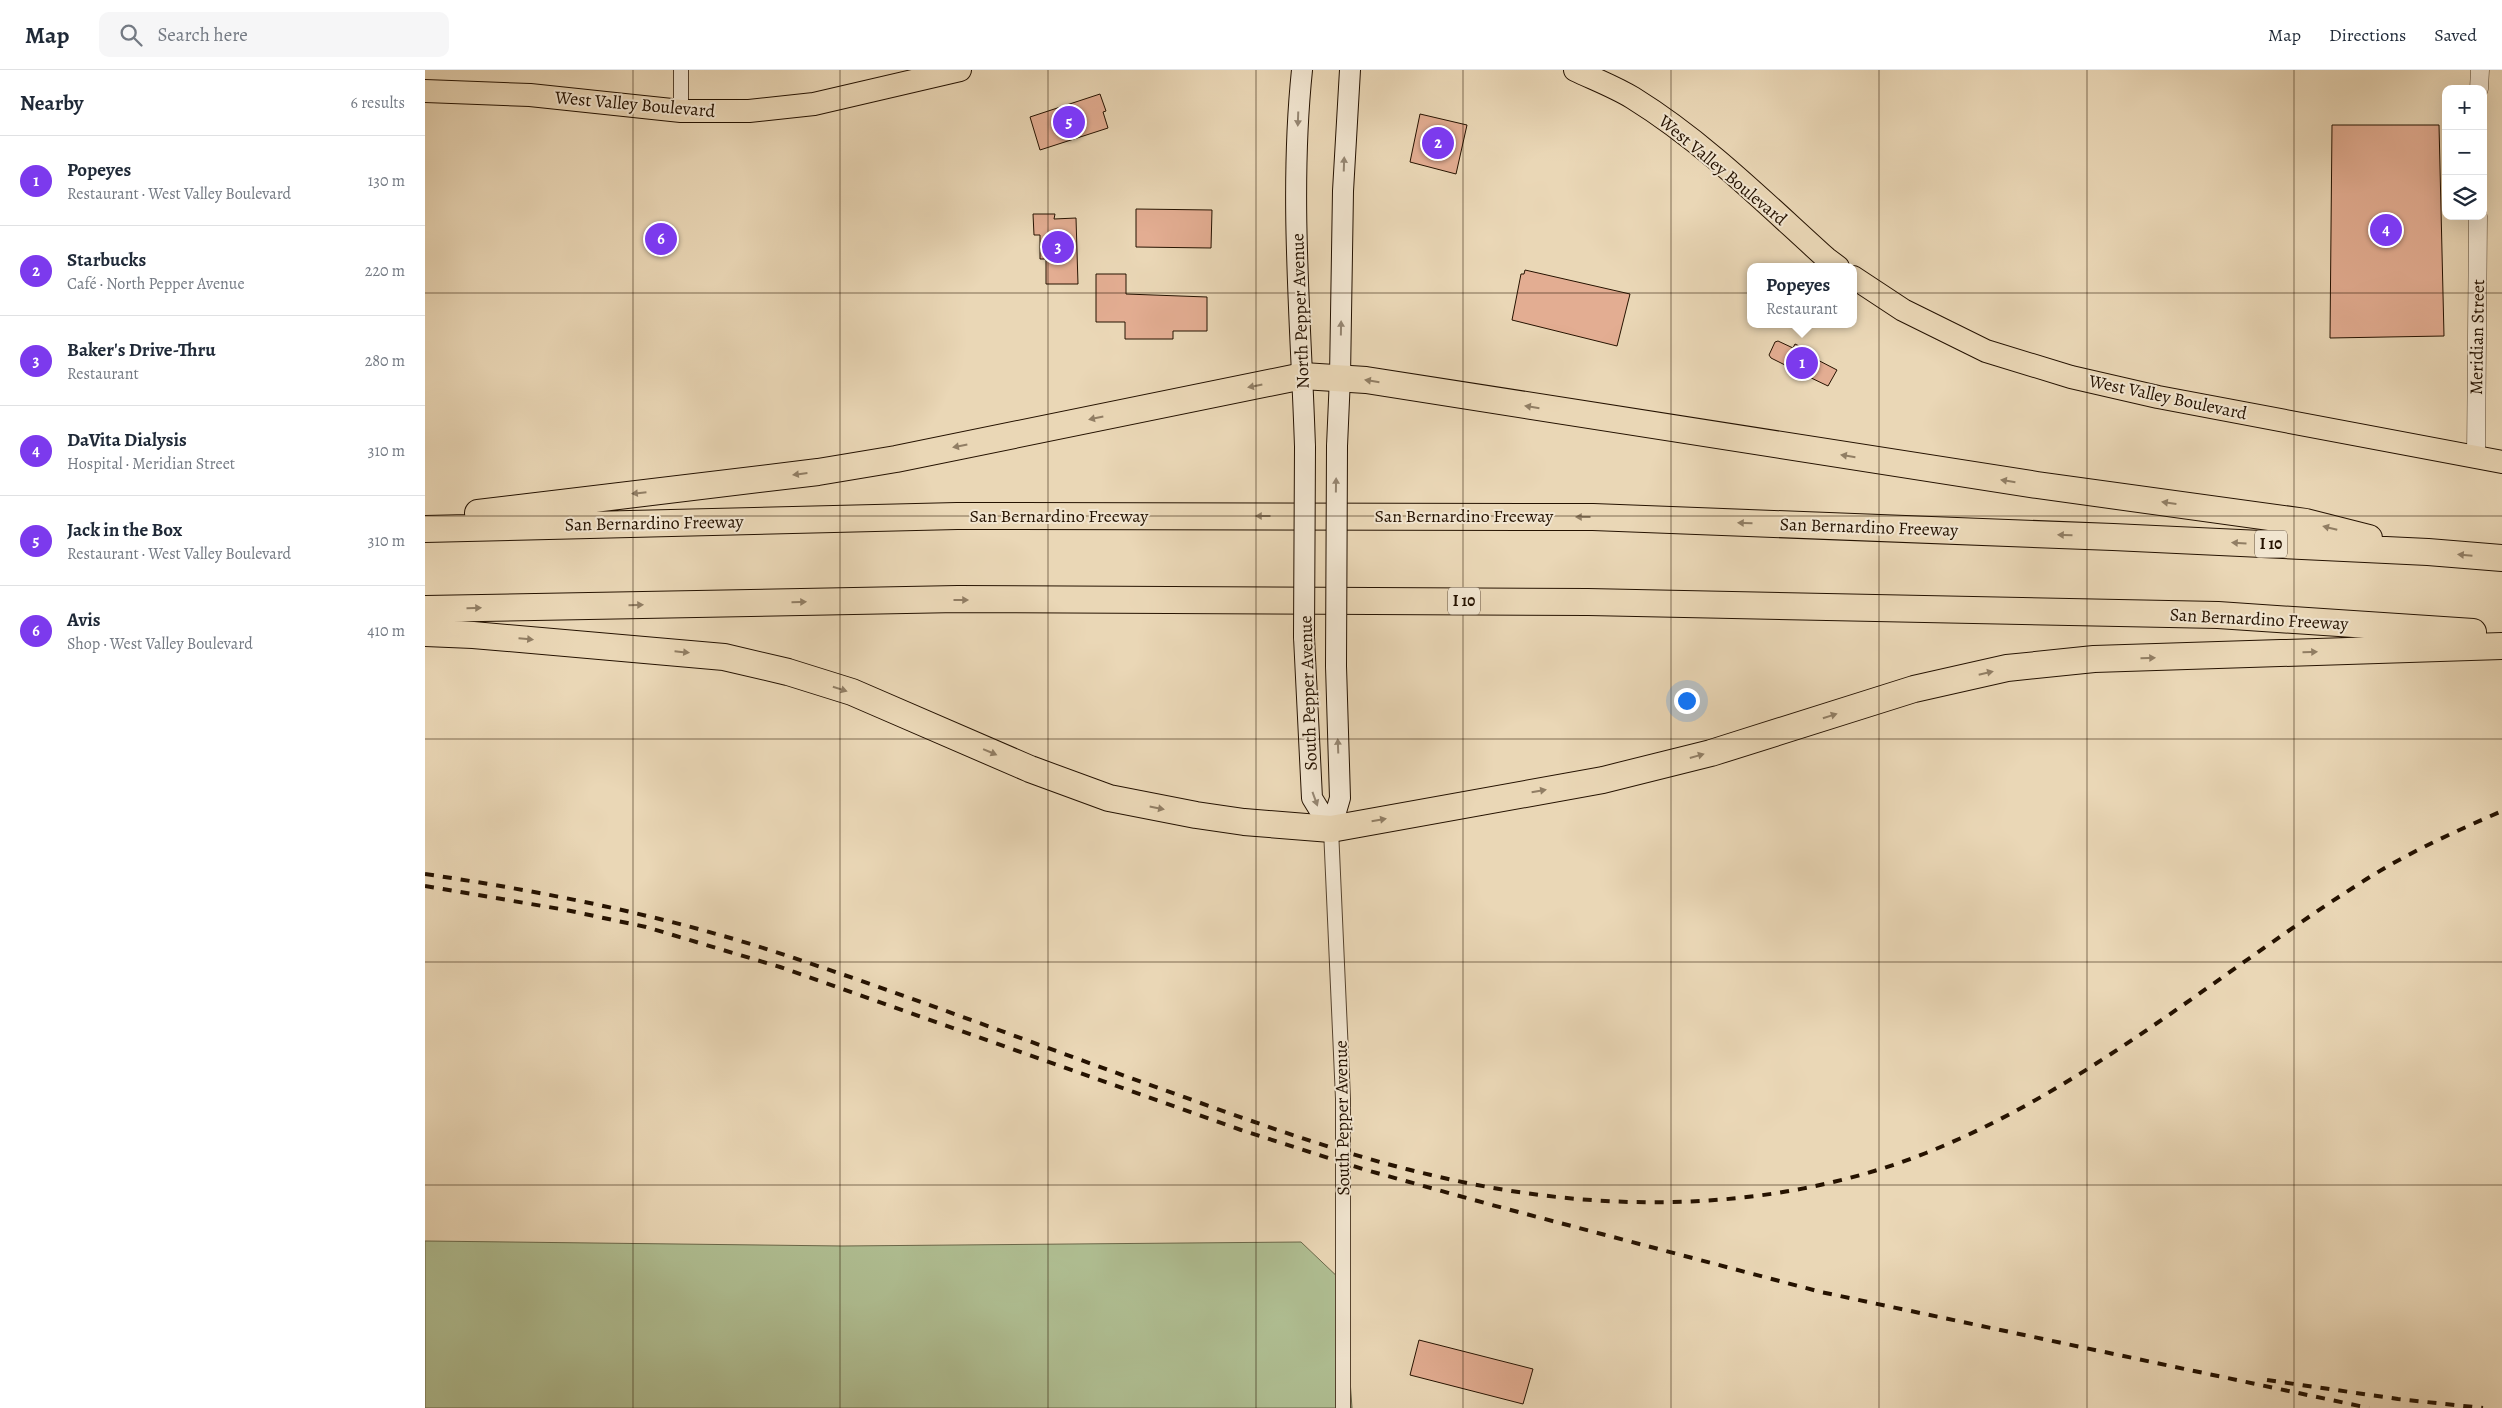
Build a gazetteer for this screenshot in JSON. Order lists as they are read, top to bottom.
{
  "streets": {
    "highway": ["San Bernardino Freeway", "I 10"],
    "main road": ["West Valley Boulevard", "North Pepper Avenue", "South Pepper Avenue"],
    "street": ["Meridian Street"]
  },
  "crossings": [
    ["West Valley Boulevard", "Meridian Street"],
    ["North Pepper Avenue", "South Pepper Avenue"]
  ],
  "page": {
    "header": "Map",
    "search": "Search here",
    "nav": ["Map", "Directions", "Saved"],
    "heading": ["Nearby", "6 results"],
    "map_buttons": ["+", "−"],
    "pins": [
      "5",
      "2",
      "4",
      "6",
      "3",
      "1"
    ],
    "list": [
      {
        "mark": "1",
        "name": "Popeyes",
        "note": "Restaurant · West Valley Boulevard",
        "value": "130 m"
      },
      {
        "mark": "2",
        "name": "Starbucks",
        "note": "Café · North Pepper Avenue",
        "value": "220 m"
      },
      {
        "mark": "3",
        "name": "Baker's Drive-Thru",
        "note": "Restaurant",
        "value": "280 m"
      },
      {
        "mark": "4",
        "name": "DaVita Dialysis",
        "note": "Hospital · Meridian Street",
        "value": "310 m"
      },
      {
        "mark": "5",
        "name": "Jack in the Box",
        "note": "Restaurant · West Valley Boulevard",
        "value": "310 m"
      },
      {
        "mark": "6",
        "name": "Avis",
        "note": "Shop · West Valley Boulevard",
        "value": "410 m"
      }
    ],
    "popup": ["Popeyes", "Restaurant"]
  }
}
